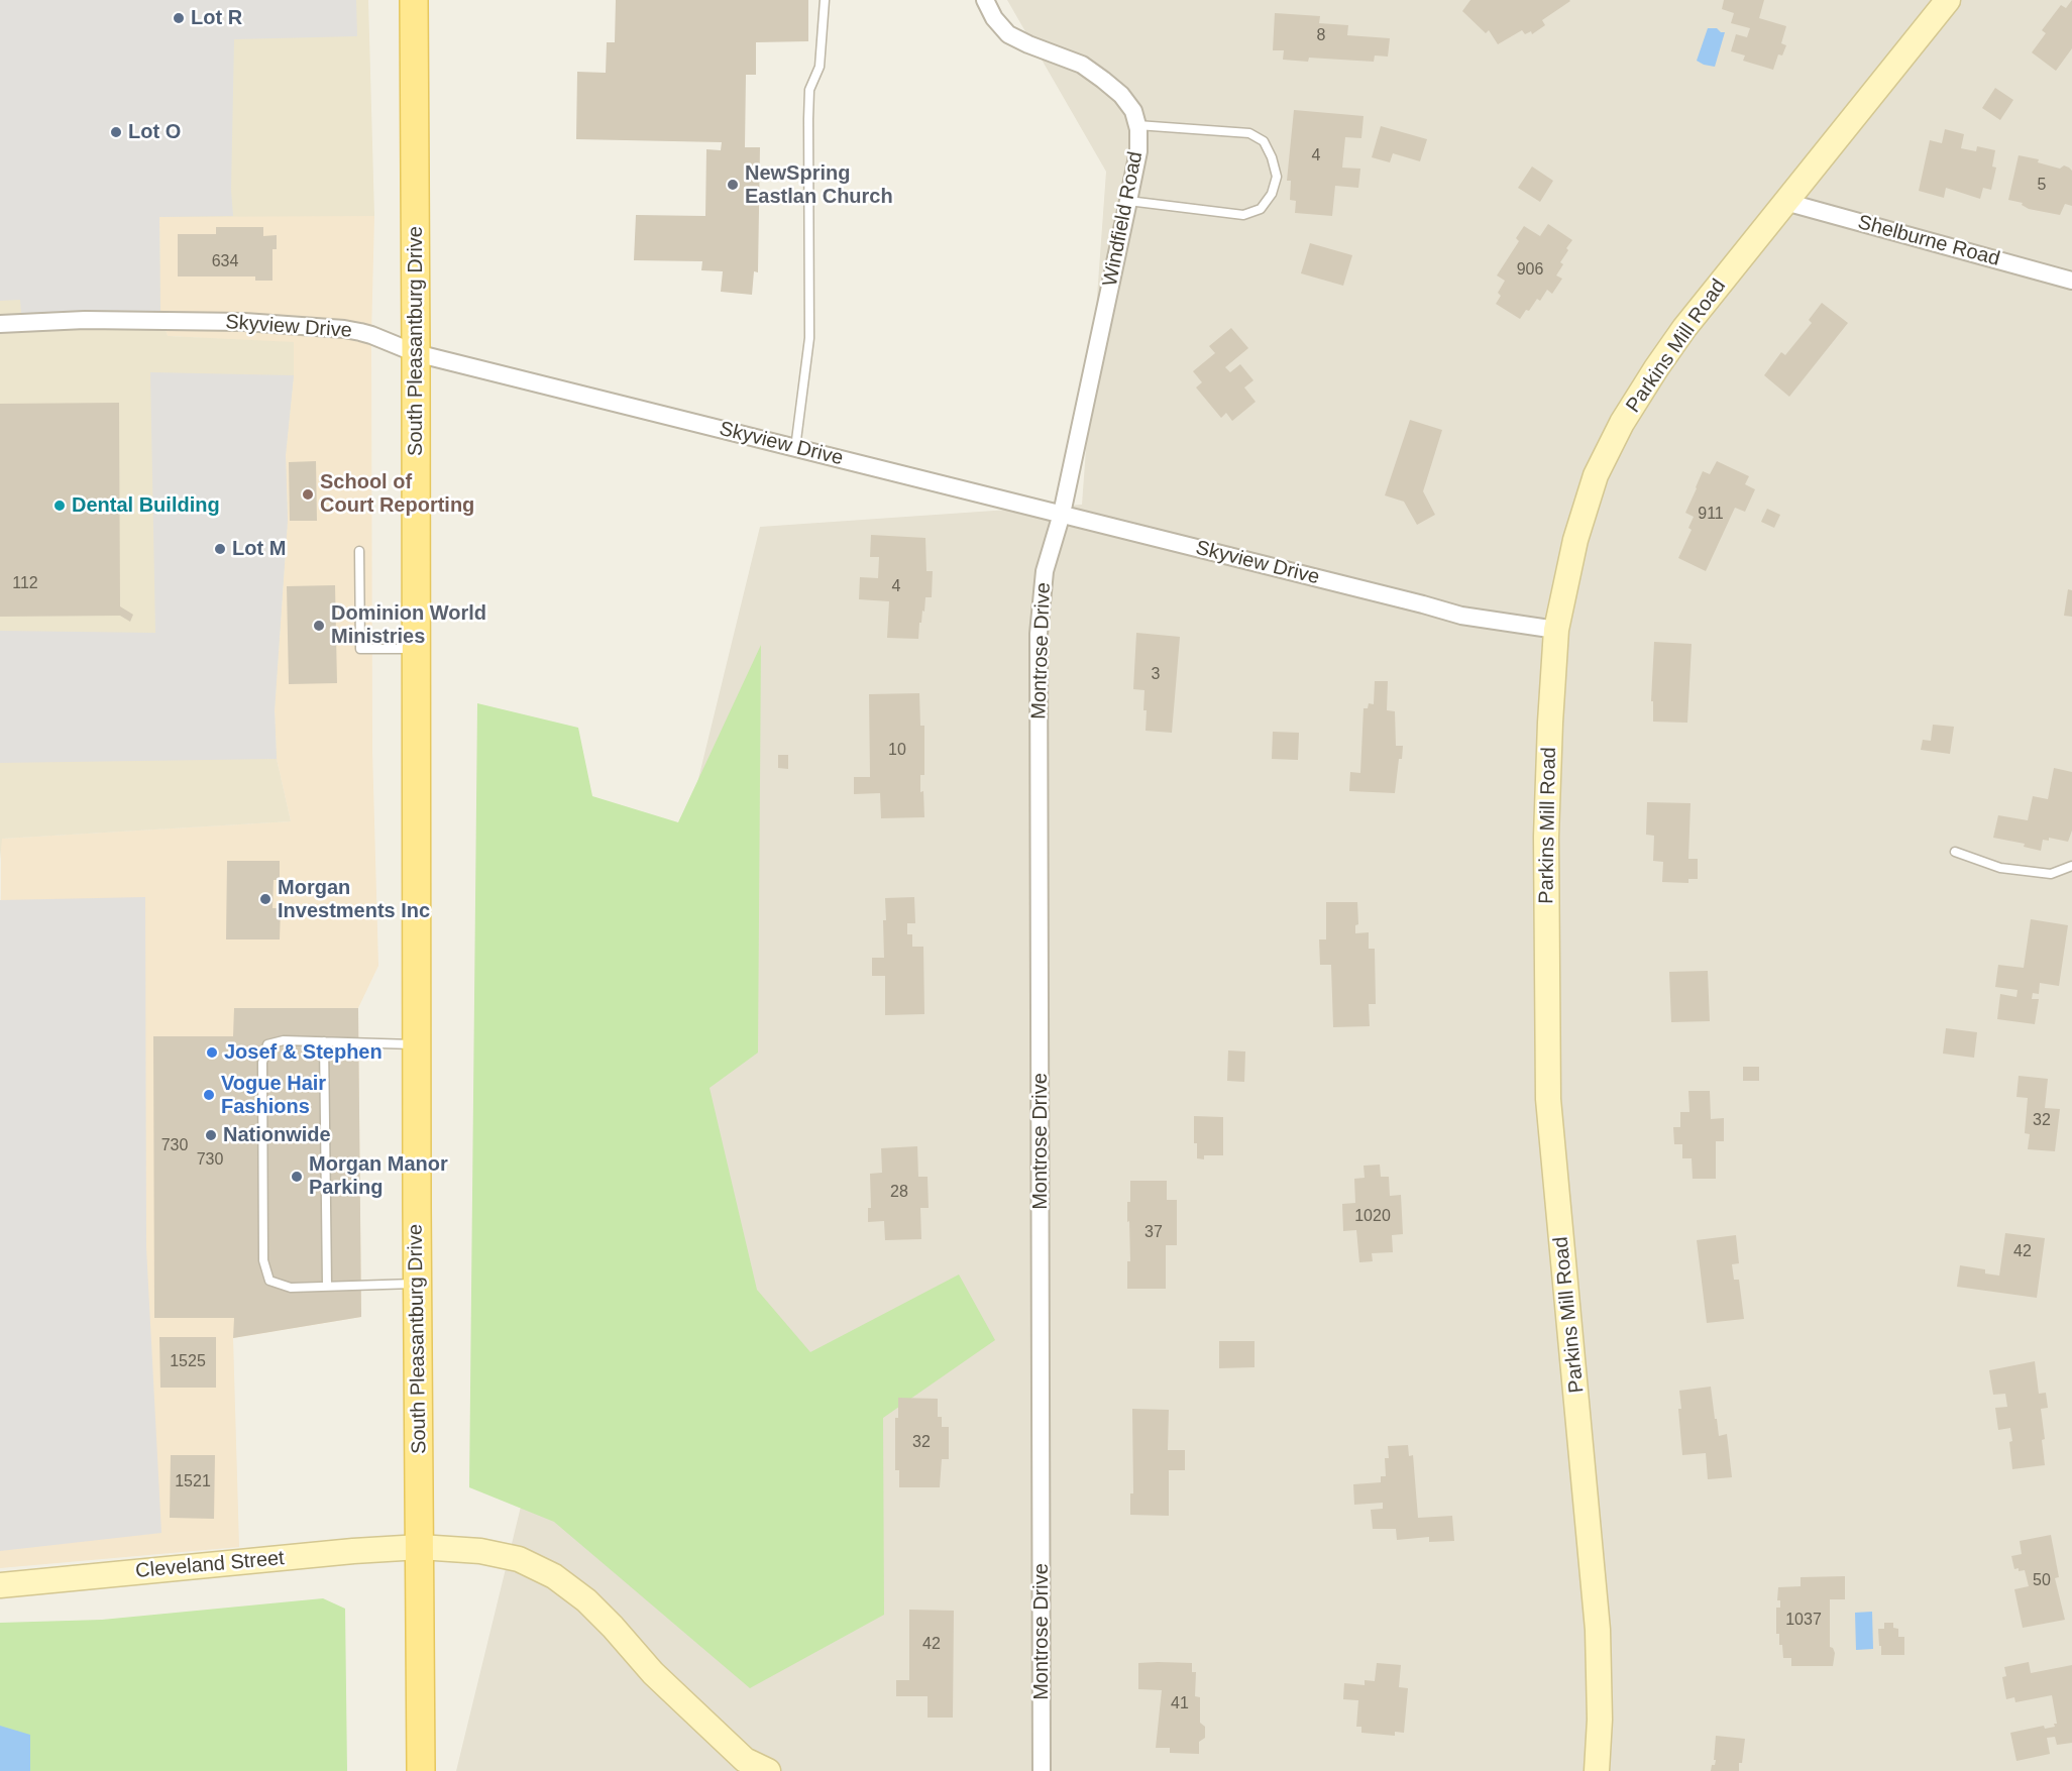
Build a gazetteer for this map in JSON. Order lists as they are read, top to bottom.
{
  "streets": {
    "main road": ["South Pleasantburg Drive"],
    "street": [
      "Windfield Road",
      "Shelburne Road",
      "Skyview Drive",
      "Parkins Mill Road",
      "Montrose Drive",
      "Cleveland Street"
    ]
  },
  "crossings": [
    ["Windfield Road", "Skyview Drive"],
    ["Windfield Road", "Montrose Drive"],
    ["Shelburne Road", "Parkins Mill Road"],
    ["Skyview Drive", "South Pleasantburg Drive"],
    ["Skyview Drive", "Parkins Mill Road"],
    ["Skyview Drive", "Montrose Drive"],
    ["South Pleasantburg Drive", "Cleveland Street"]
  ],
  "places": [
    "Lot R",
    "Lot O",
    "NewSpring Eastlan Church",
    "School of Court Reporting",
    "Dental Building",
    "Lot M",
    "Dominion World Ministries",
    "Morgan Investments Inc",
    "Josef & Stephen",
    "Vogue Hair Fashions",
    "Nationwide",
    "Morgan Manor Parking"
  ],
  "house_numbers": [
    "8",
    "4",
    "5",
    "634",
    "906",
    "911",
    "112",
    "4",
    "3",
    "10",
    "32",
    "730",
    "730",
    "28",
    "1020",
    "37",
    "42",
    "1525",
    "32",
    "1521",
    "50",
    "1037",
    "42",
    "41"
  ]
}
